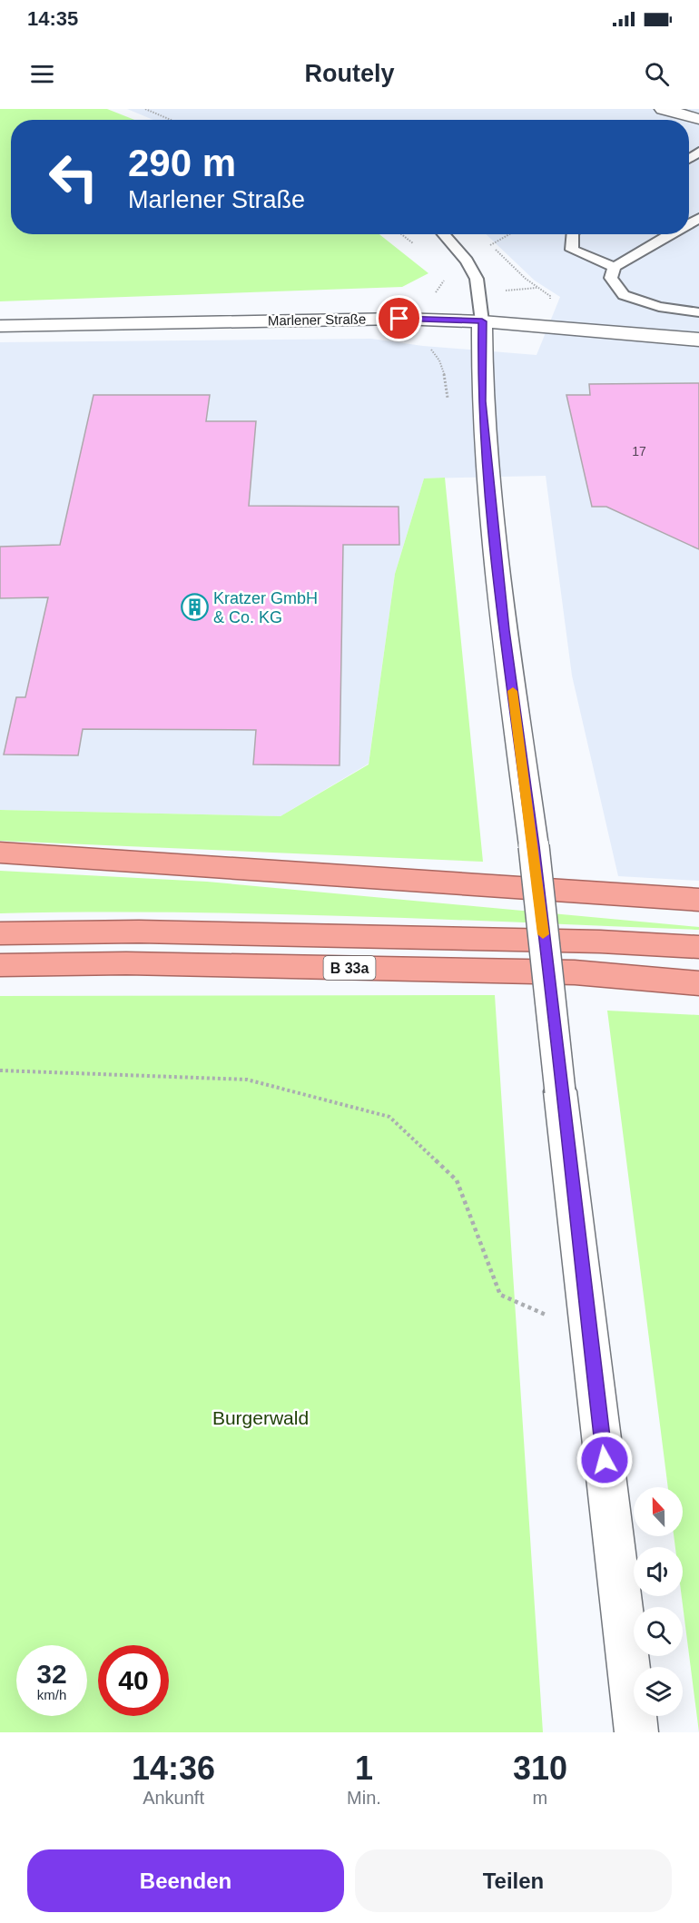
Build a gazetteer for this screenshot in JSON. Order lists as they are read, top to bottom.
{
  "streets": {
    "highway": ["B 33a"],
    "street": ["Marlener Straße"]
  },
  "parks": ["Burgerwald"],
  "places": {
    "building": ["Kratzer GmbH & Co. KG"]
  },
  "house_numbers": ["17"],
  "north": "top",
  "page": {
    "status": "14:35",
    "header": "Routely",
    "turn": ["290 m", "Marlener Straße"],
    "speed": "32 km/h",
    "limit": "40",
    "eta": [
      "14:36",
      "Ankunft",
      "1",
      "Min.",
      "310",
      "m"
    ],
    "buttons": ["Beenden", "Teilen"]
  }
}
